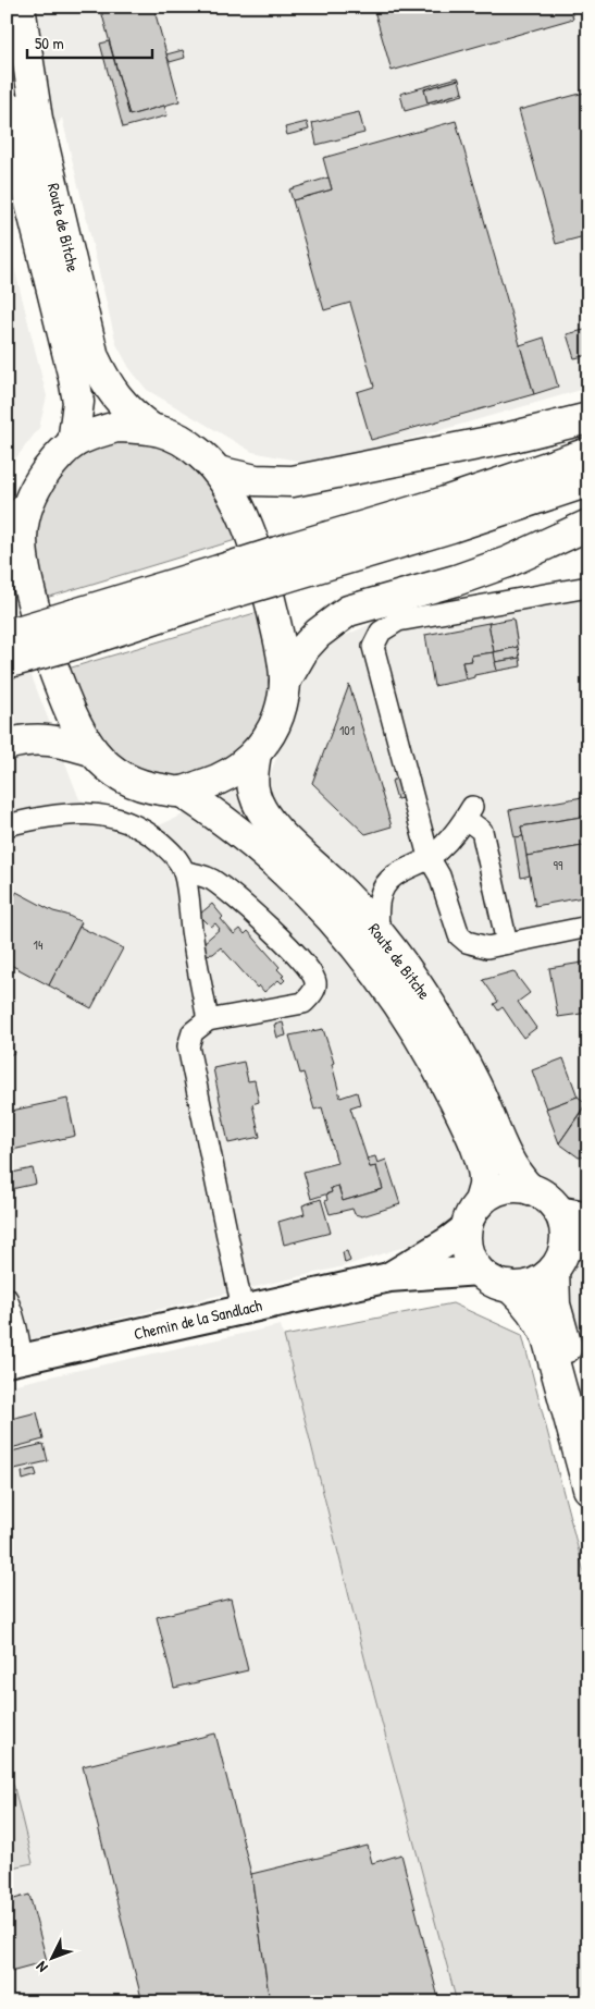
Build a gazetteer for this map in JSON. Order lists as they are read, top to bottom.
{
  "streets": {
    "main road": ["Route de Bitche"],
    "street": ["Chemin de la Sandlach"]
  },
  "crossings": [
    ["Route de Bitche", "Chemin de la Sandlach"]
  ],
  "house_numbers": ["101", "99", "14"],
  "scale_bar": "50 m",
  "north": "bottom left"
}
